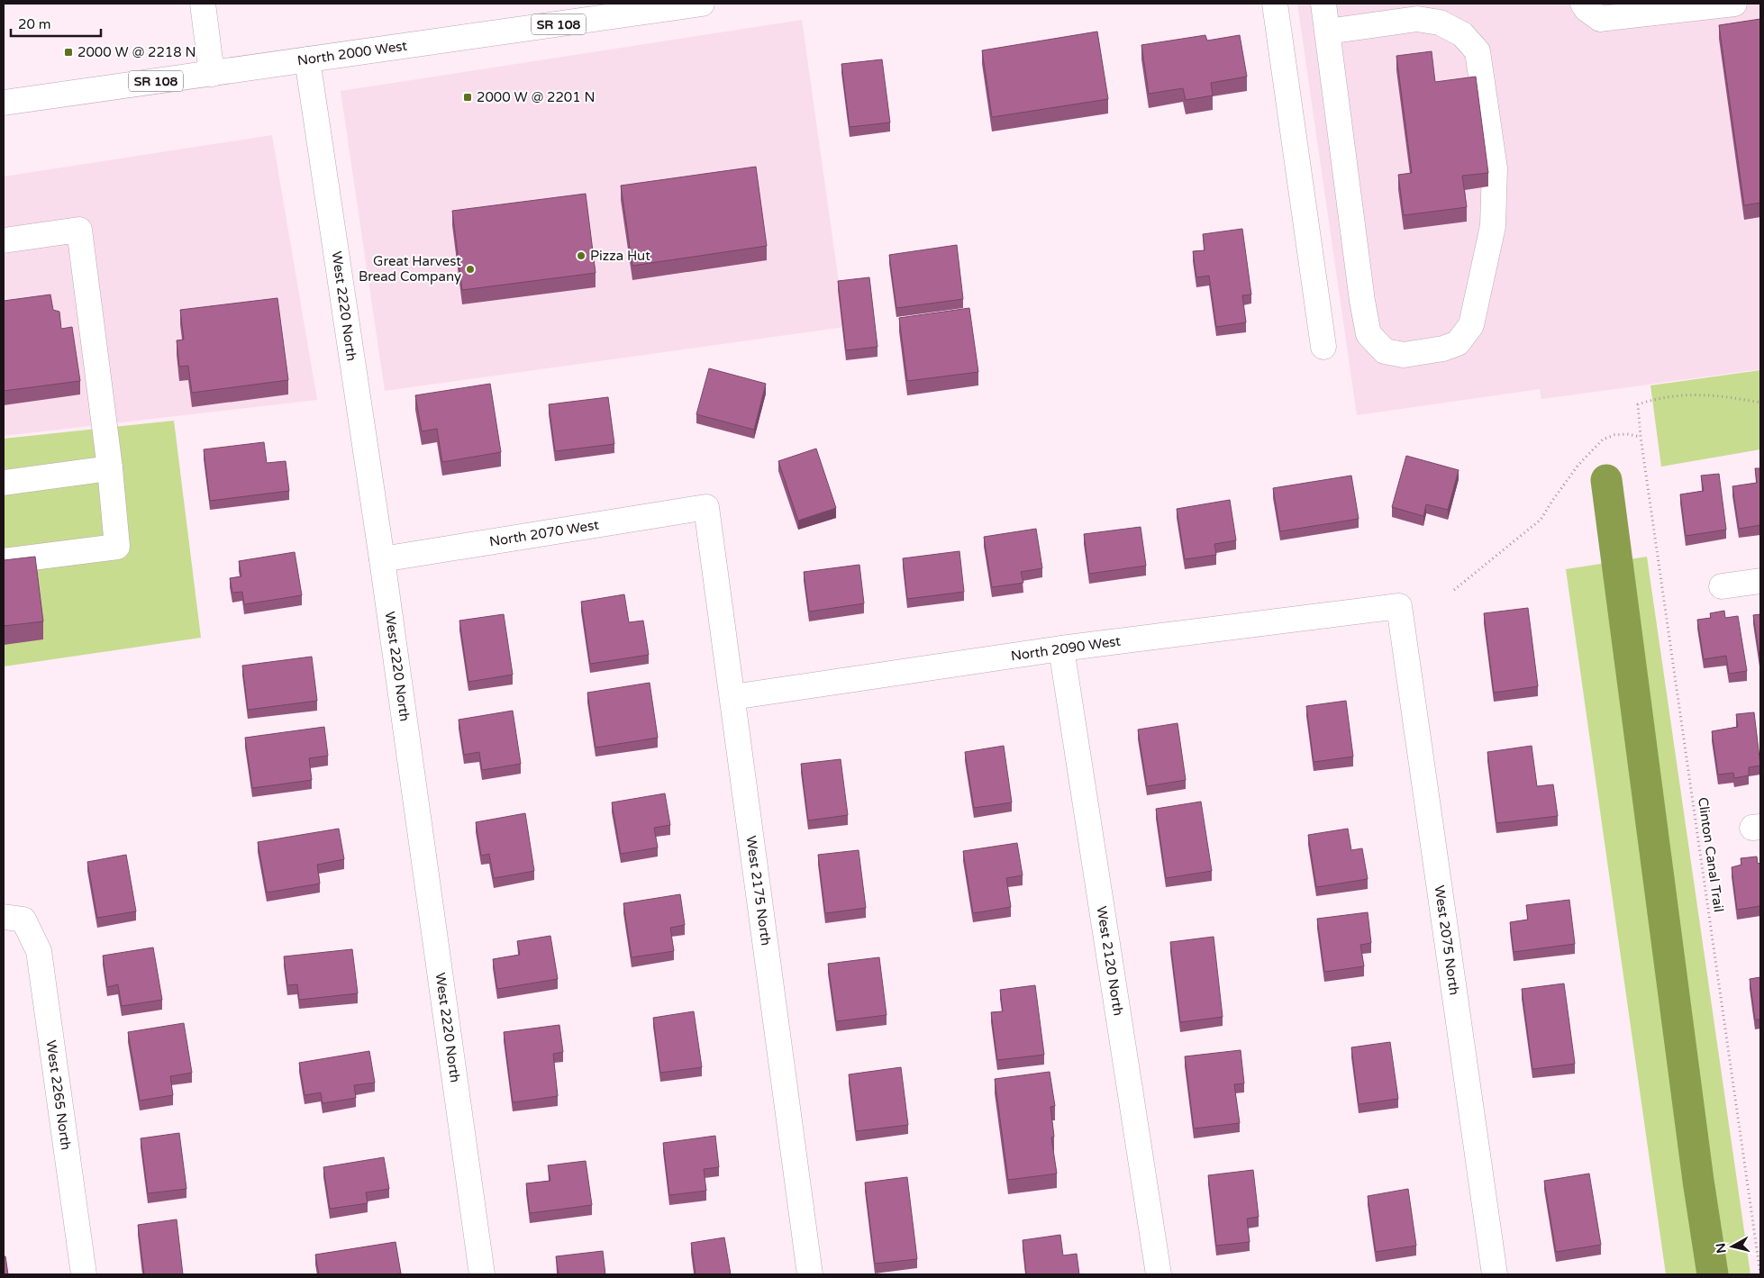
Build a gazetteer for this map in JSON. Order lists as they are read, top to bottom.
{
  "streets": {
    "street": [
      "SR 108",
      "North 2000 West",
      "West 2220 North",
      "North 2070 West",
      "North 2090 West",
      "West 2175 North",
      "West 2075 North",
      "West 2120 North",
      "West 2265 North"
    ],
    "path": ["Clinton Canal Trail"]
  },
  "crossings": [
    ["North 2000 West", "West 2220 North"],
    ["West 2220 North", "North 2070 West"],
    ["North 2070 West", "West 2175 North"],
    ["North 2090 West", "West 2175 North"],
    ["North 2090 West", "West 2075 North"],
    ["North 2090 West", "West 2120 North"]
  ],
  "places": {
    "transit": ["2000 W @ 2218 N", "2000 W @ 2201 N"],
    "other": ["Pizza Hut", "Great Harvest Bread Company"]
  },
  "scale_bar": "20 m",
  "north": "left"
}
